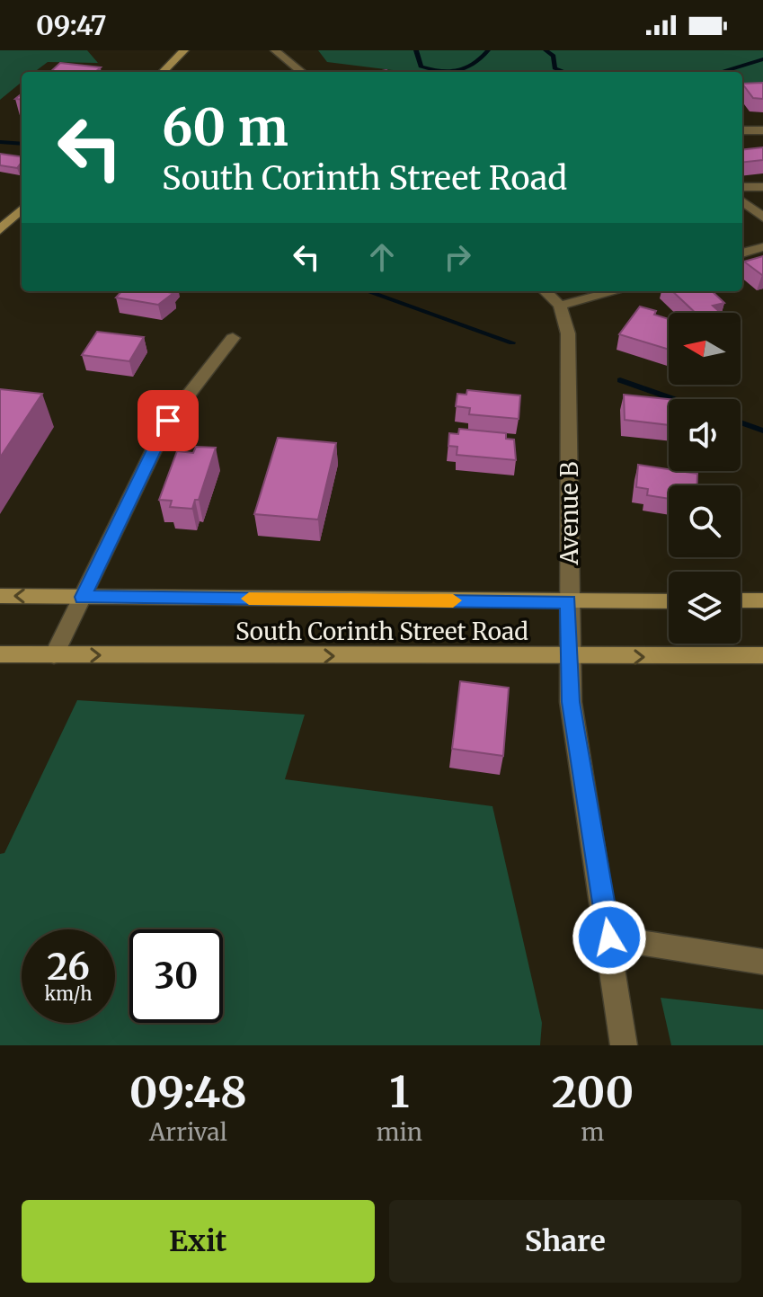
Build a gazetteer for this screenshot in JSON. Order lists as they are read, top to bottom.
{
  "streets": {
    "main road": ["South Corinth Street Road"],
    "street": ["Avenue B"]
  },
  "crossings": [
    ["Avenue B", "South Corinth Street Road"]
  ],
  "north": "left",
  "page": {
    "status": "09:47",
    "turn": ["60 m", "South Corinth Street Road"],
    "speed": "26 km/h",
    "limit": "30",
    "eta": [
      "09:48",
      "Arrival",
      "1",
      "min",
      "200",
      "m"
    ],
    "buttons": ["Exit", "Share"]
  }
}
